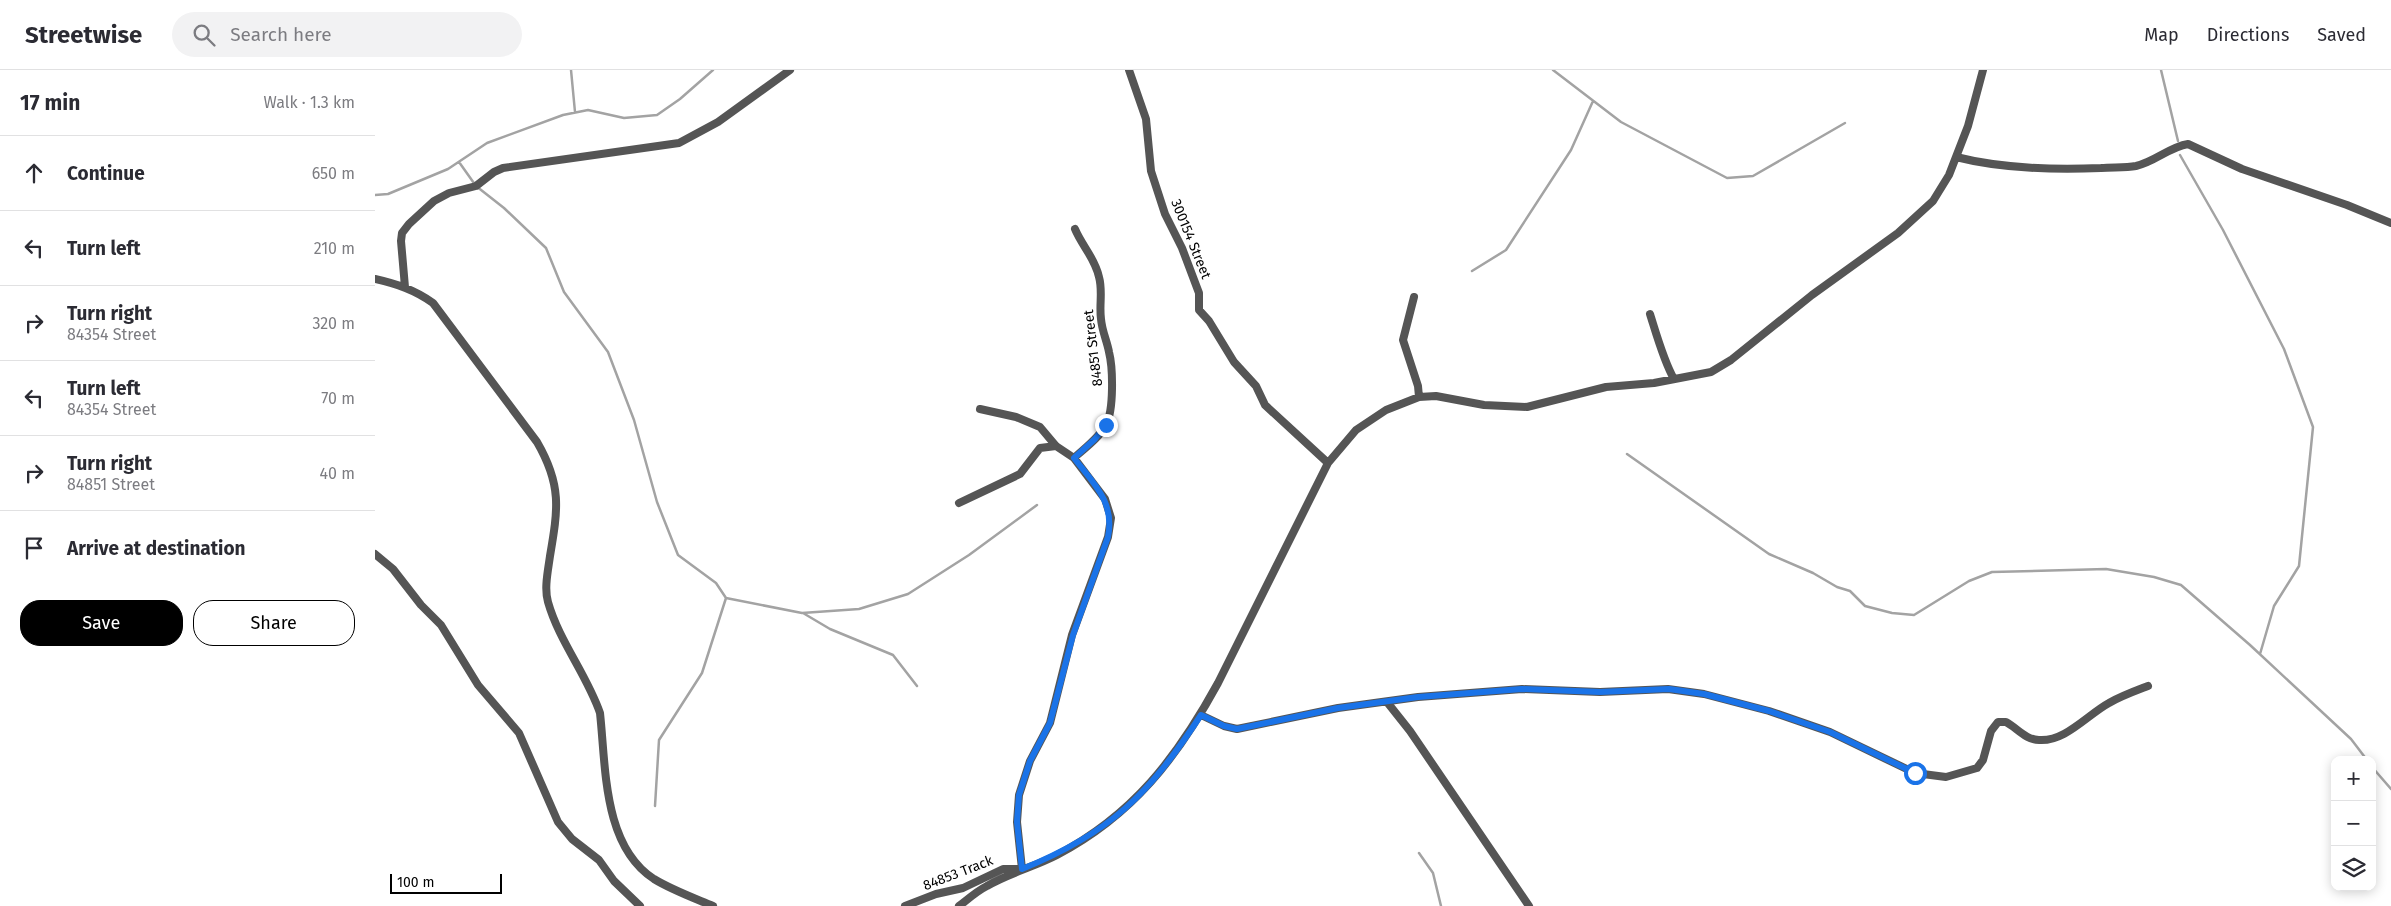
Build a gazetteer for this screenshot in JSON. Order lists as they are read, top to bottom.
{
  "streets": {
    "street": ["300154 Street", "84851 Street", "84853 Track"]
  },
  "scale_bar": "100 m",
  "page": {
    "header": "Streetwise",
    "search": "Search here",
    "nav": ["Map", "Directions", "Saved"],
    "heading": ["17 min", "Walk · 1.3 km"],
    "list": [
      ["Continue", "650 m"],
      ["Turn left", "210 m"],
      ["Turn right", "84354 Street", "320 m"],
      ["Turn left", "84354 Street", "70 m"],
      ["Turn right", "84851 Street", "40 m"],
      "Arrive at destination"
    ],
    "buttons": ["Save", "Share"],
    "map_buttons": ["+", "−"],
    "scale": "100 m"
  }
}
